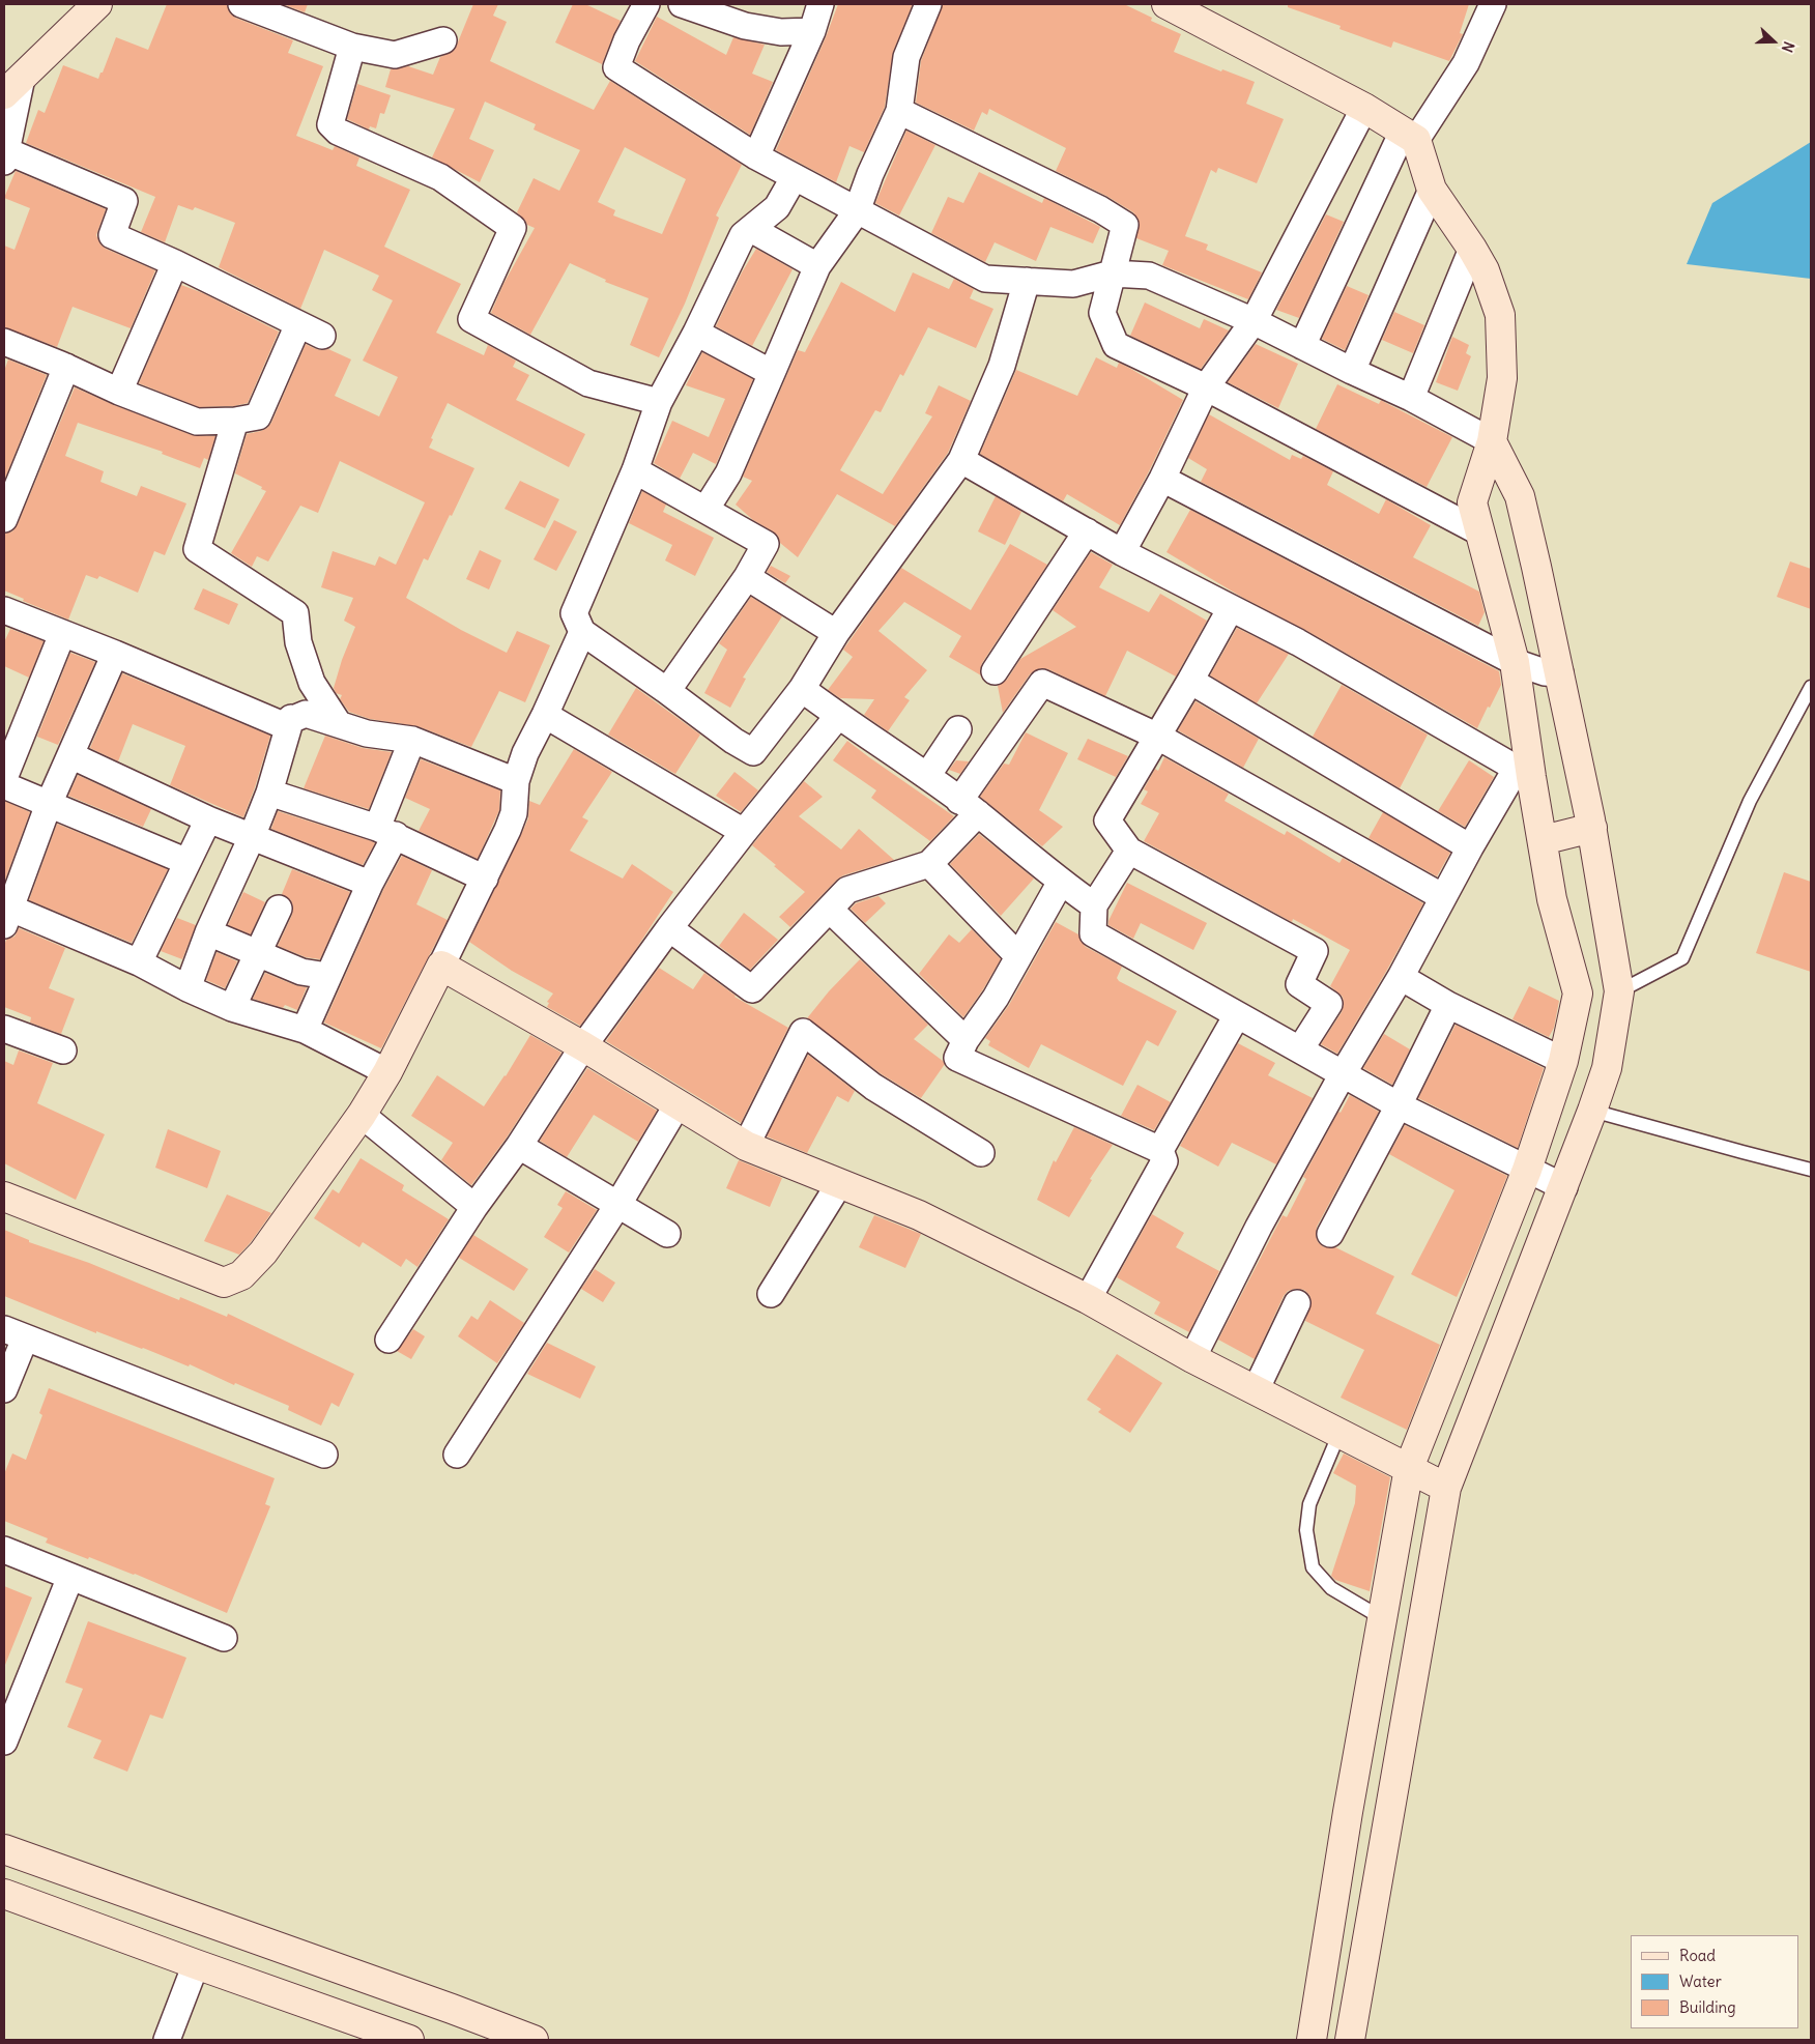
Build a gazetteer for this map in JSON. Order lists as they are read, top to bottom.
{
  "legend": ["Road", "Water", "Building"],
  "north": "right"
}
